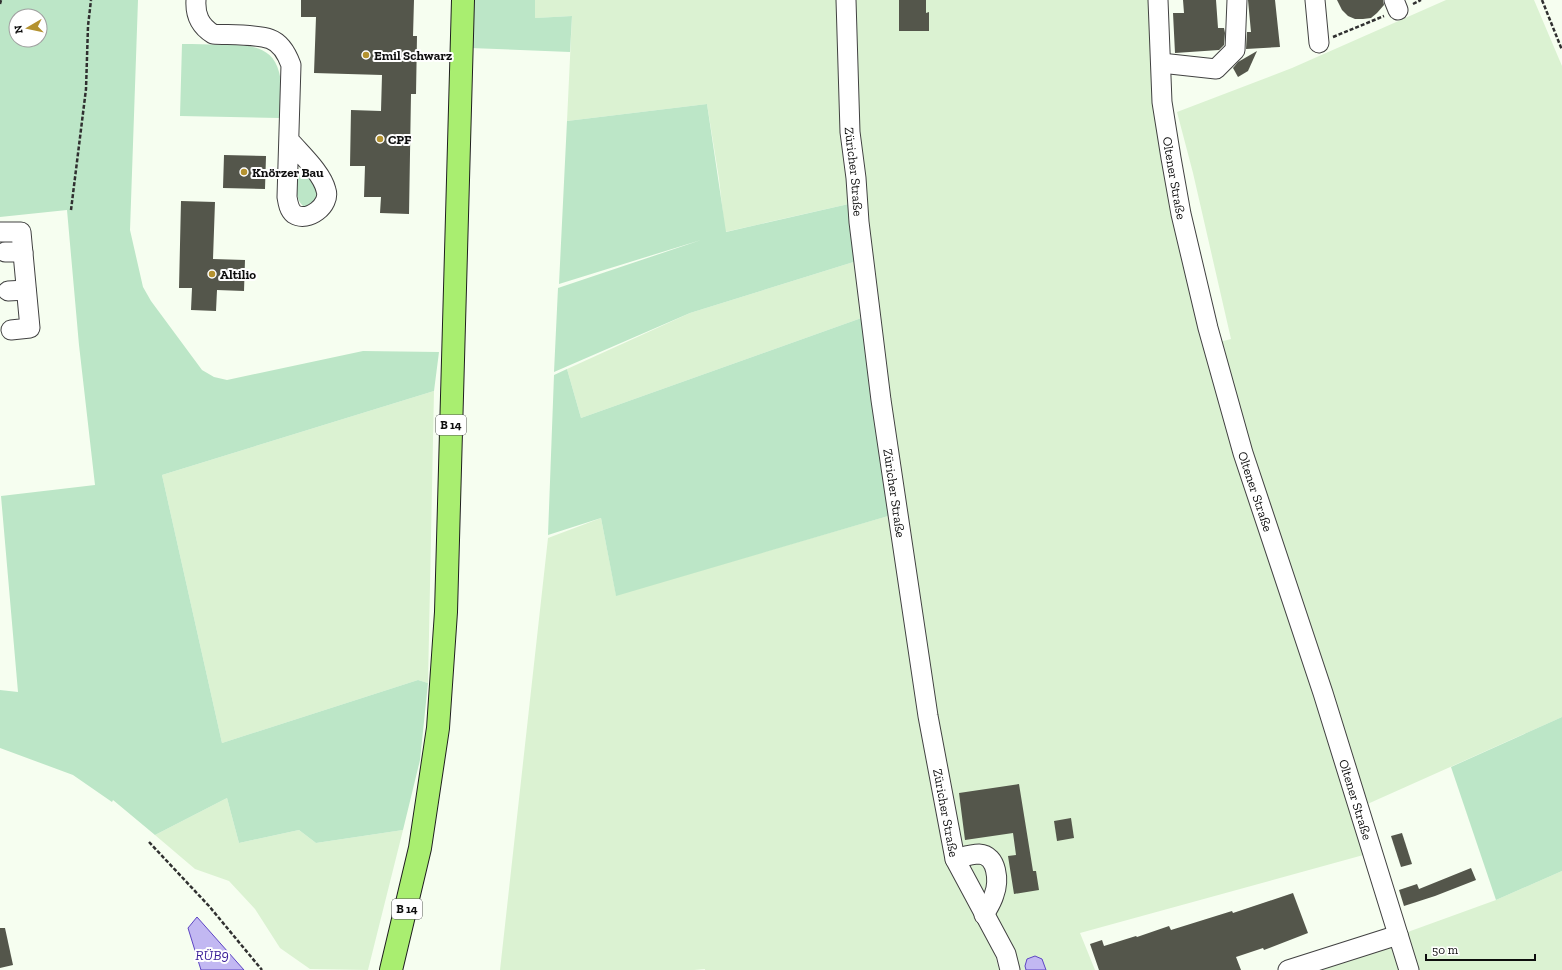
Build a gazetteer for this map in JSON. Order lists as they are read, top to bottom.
{
  "streets": {
    "main road": ["B 14"],
    "street": ["Züricher Straße", "Oltener Straße"]
  },
  "water": ["RÜB9"],
  "places": [
    "Emil Schwarz",
    "CPF",
    "Knörzer Bau",
    "Altilio"
  ],
  "scale_bar": "50 m",
  "north": "left"
}
